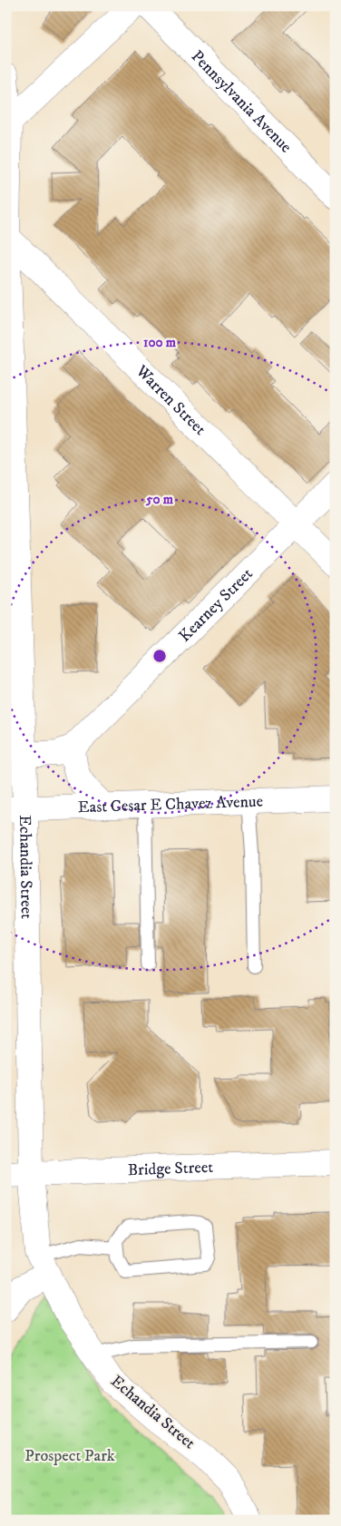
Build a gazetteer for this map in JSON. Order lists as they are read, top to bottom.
{
  "streets": {
    "street": [
      "Pennsylvania Avenue",
      "Warren Street",
      "Kearney Street",
      "East Cesar E Chavez Avenue",
      "Echandia Street",
      "Bridge Street"
    ]
  },
  "crossings": [
    ["Warren Street", "Kearney Street"],
    ["Warren Street", "Echandia Street"],
    ["East Cesar E Chavez Avenue", "Echandia Street"],
    ["Echandia Street", "Bridge Street"]
  ],
  "parks": ["Prospect Park"],
  "rings": ["100 m", "50 m"]
}
